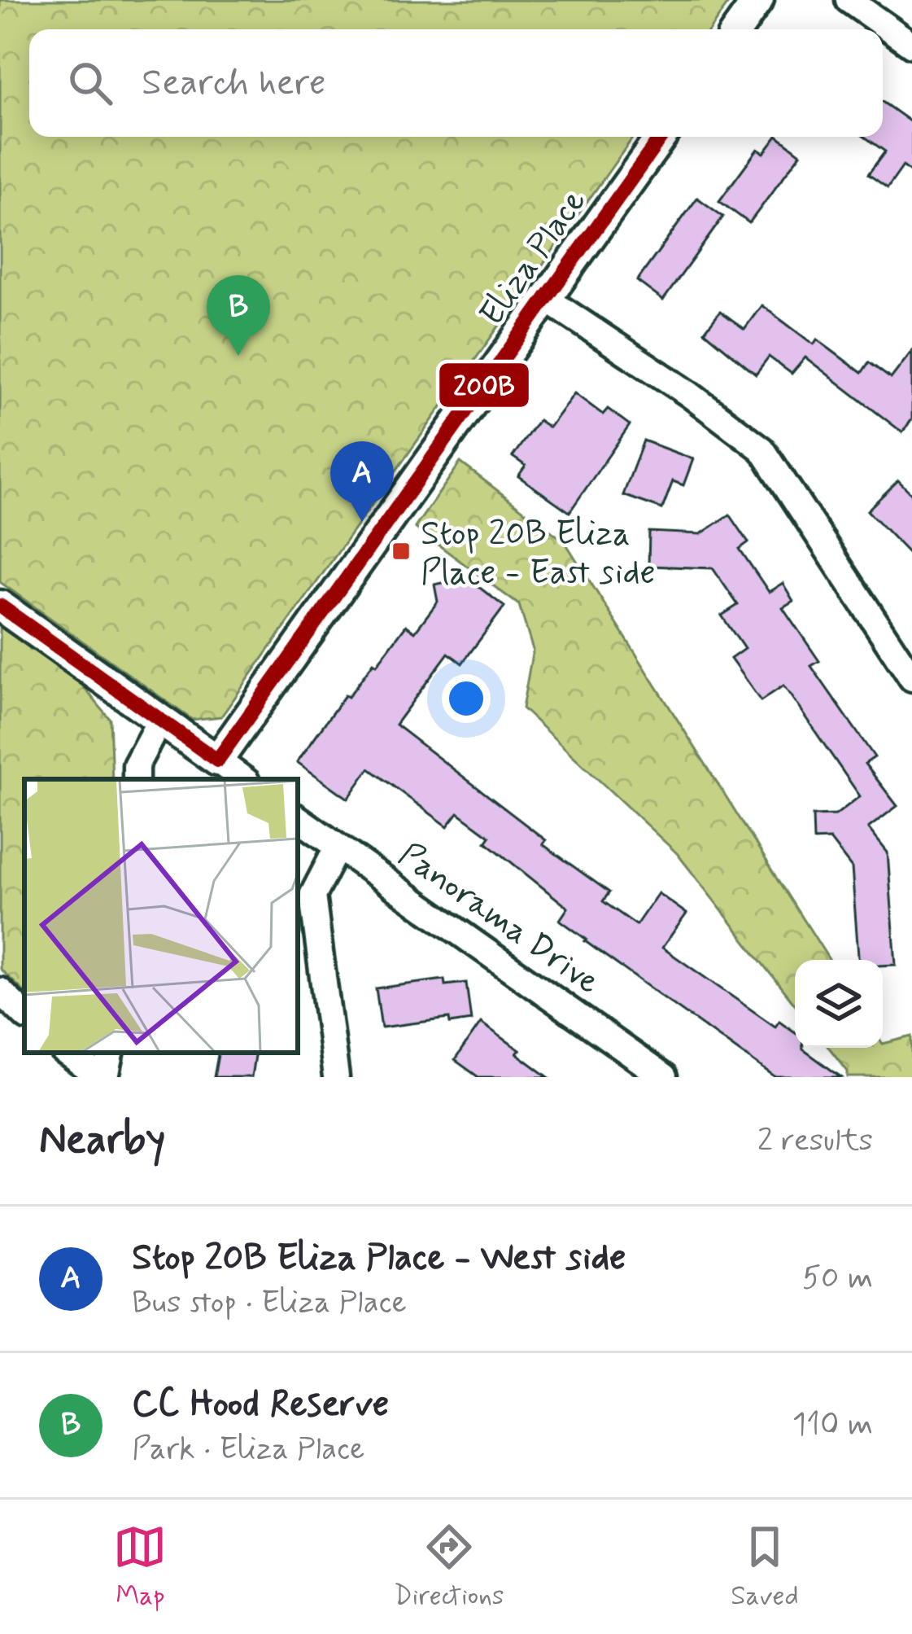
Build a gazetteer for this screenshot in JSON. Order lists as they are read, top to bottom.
{
  "streets": {
    "street": ["Eliza Place", "Panorama Drive"]
  },
  "places": {
    "transit": ["Stop 20B Eliza Place - East side"]
  },
  "lines": ["transit line 200B"],
  "page": {
    "search": "Search here",
    "pins": ["B", "A"],
    "heading": ["Nearby", "2 results"],
    "list": [
      {
        "mark": "A",
        "name": "Stop 20B Eliza Place - West side",
        "note": "Bus stop · Eliza Place",
        "value": "50 m"
      },
      {
        "mark": "B",
        "name": "CC Hood Reserve",
        "note": "Park · Eliza Place",
        "value": "110 m"
      }
    ],
    "nav": ["Map", "Directions", "Saved"]
  }
}
